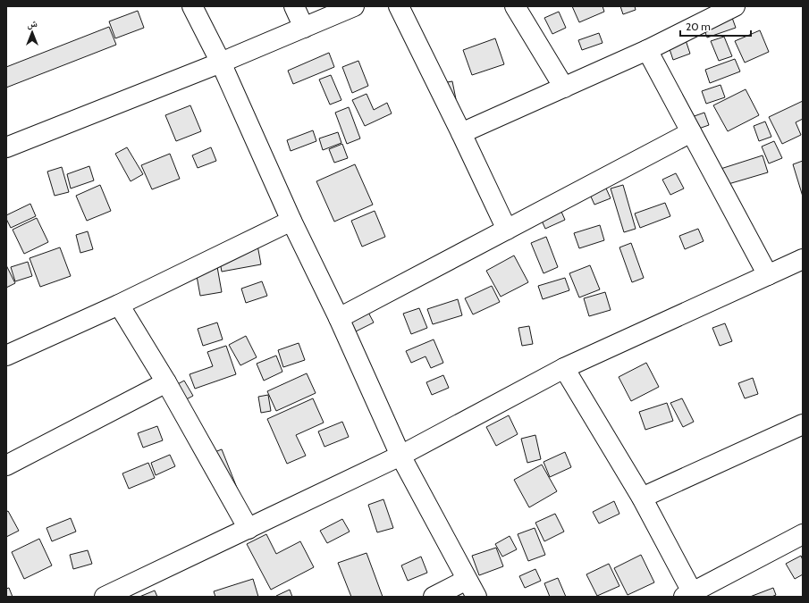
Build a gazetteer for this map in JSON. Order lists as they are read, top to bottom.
{
  "scale_bar": "20 m",
  "north": "top"
}
